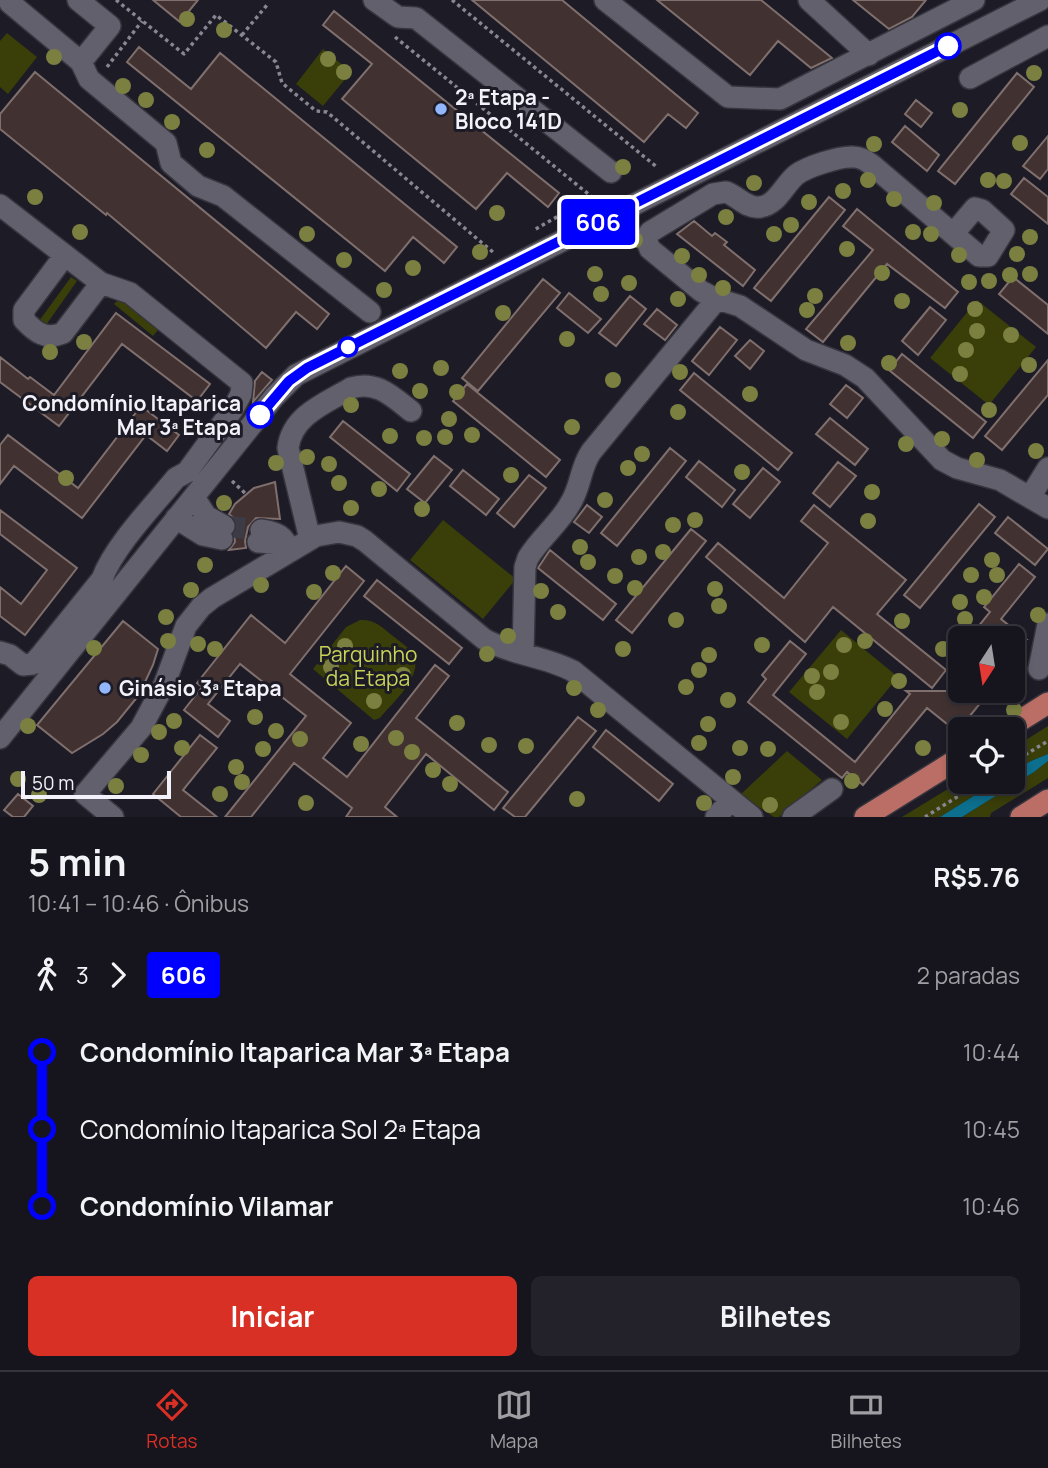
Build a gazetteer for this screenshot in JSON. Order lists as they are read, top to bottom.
{
  "parks": ["Parquinho da Etapa"],
  "places": ["2ª Etapa - Bloco 141D", "Condomínio Itaparica Mar 3ª Etapa", "Ginásio 3ª Etapa"],
  "lines": ["bus line 606"],
  "scale_bar": "50 m",
  "north": "bottom",
  "page": {
    "on_map": "606",
    "scale": "50 m",
    "heading": ["5 min", "10:41 – 10:46 · Ônibus", "R$5.76"],
    "legs": ["3", "606", "2 paradas"],
    "list": [
      {
        "name": "Condomínio Itaparica Mar 3ª Etapa",
        "value": "10:44"
      },
      {
        "name": "Condomínio Itaparica Sol 2ª Etapa",
        "value": "10:45"
      },
      {
        "name": "Condomínio Vilamar",
        "value": "10:46"
      }
    ],
    "buttons": ["Iniciar", "Bilhetes"],
    "tabs": ["Rotas", "Mapa", "Bilhetes"]
  }
}
